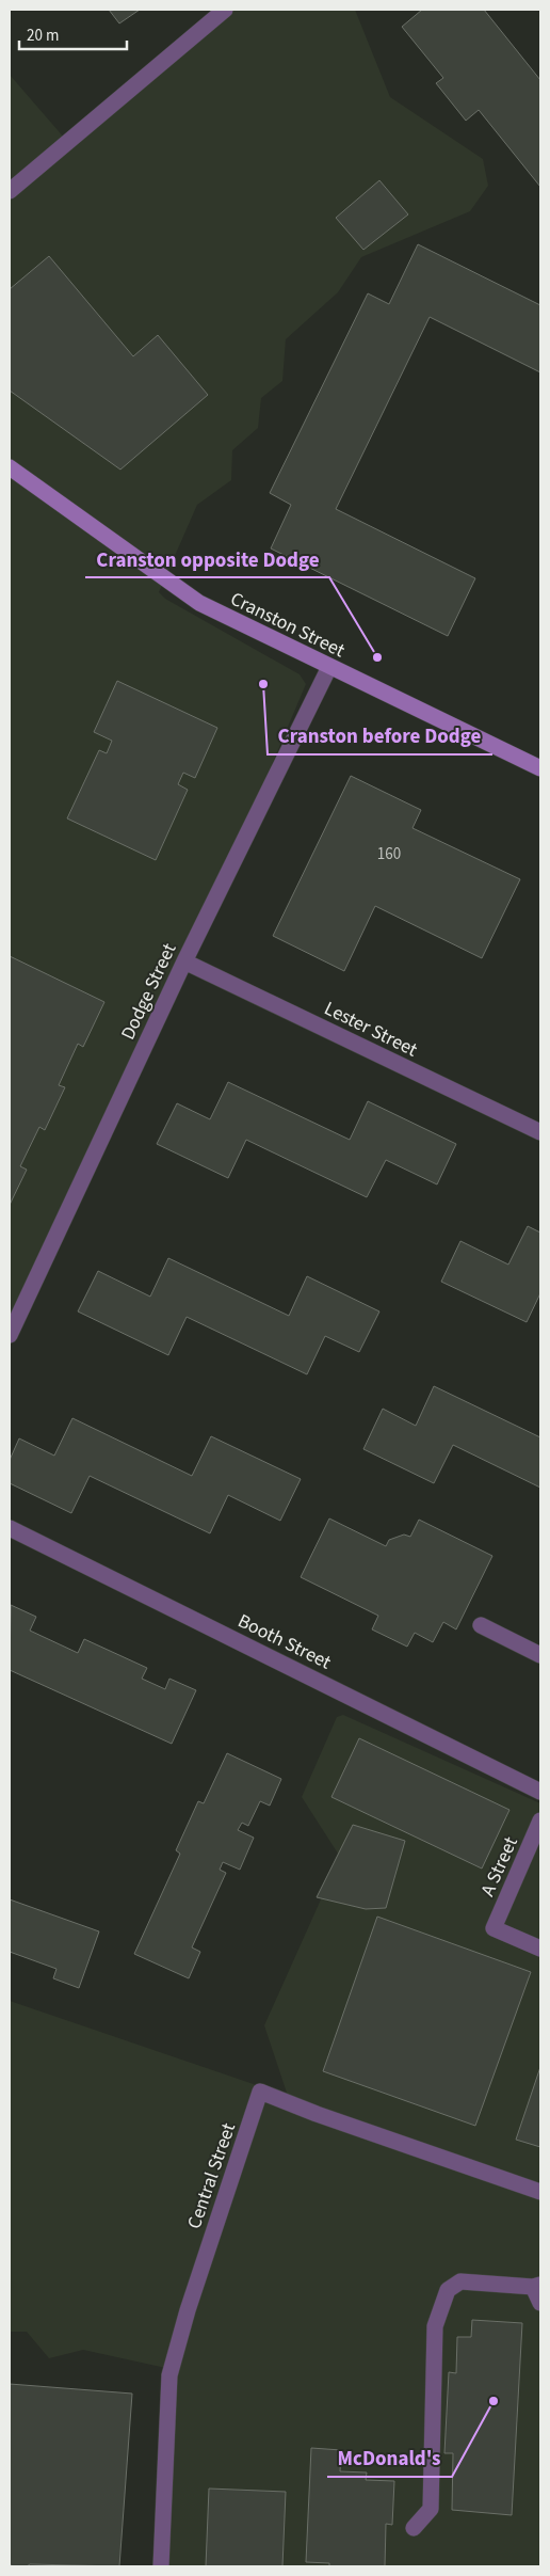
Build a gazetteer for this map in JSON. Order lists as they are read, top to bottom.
{
  "streets": {
    "main road": ["Cranston Street"],
    "street": [
      "Dodge Street",
      "Lester Street",
      "Booth Street",
      "A Street",
      "Central Street"
    ]
  },
  "crossings": [
    ["Cranston Street", "Dodge Street"],
    ["Dodge Street", "Lester Street"]
  ],
  "places": ["Cranston opposite Dodge", "Cranston before Dodge", "McDonald's"],
  "house_numbers": ["160"],
  "scale_bar": "20 m"
}
